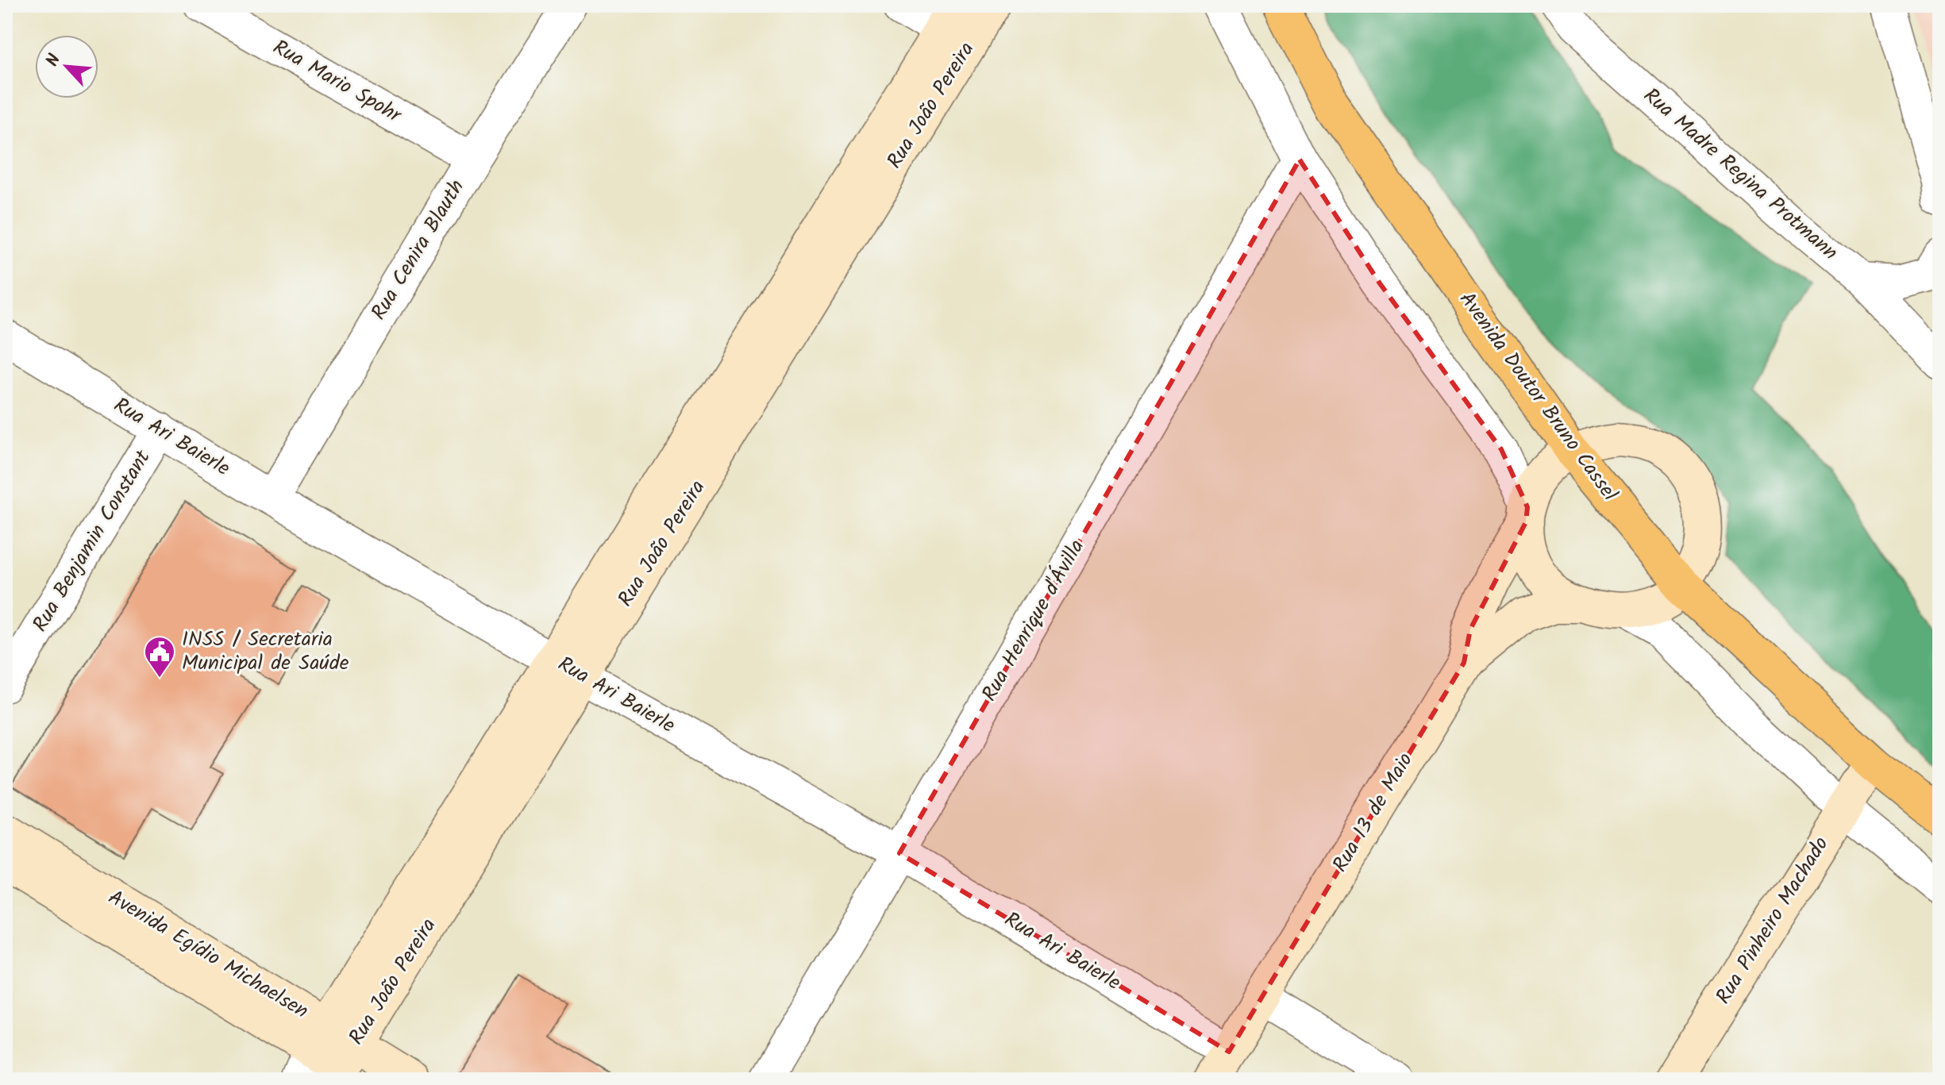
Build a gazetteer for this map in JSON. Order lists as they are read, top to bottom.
{
  "streets": {
    "main road": ["Avenida Doutor Bruno Cassel"],
    "street": [
      "Rua Mario Spohr",
      "Rua João Pereira",
      "Rua Madre Regina Protmann",
      "Rua Cenira Blauth",
      "Rua Ari Baierle",
      "Rua Benjamin Constant",
      "Rua Henrique d'Ávilla",
      "Rua 13 de Maio",
      "Rua Pinheiro Machado",
      "Avenida Egídio Michaelsen"
    ]
  },
  "crossings": [
    ["Rua Mario Spohr", "Rua Cenira Blauth"],
    ["Rua João Pereira", "Rua Ari Baierle"],
    ["Rua João Pereira", "Avenida Egídio Michaelsen"],
    ["Rua Cenira Blauth", "Rua Ari Baierle"],
    ["Avenida Doutor Bruno Cassel", "Rua Pinheiro Machado"],
    ["Rua Ari Baierle", "Rua Benjamin Constant"],
    ["Rua Ari Baierle", "Rua Henrique d'Ávilla"],
    ["Rua Ari Baierle", "Rua 13 de Maio"]
  ],
  "places": {
    "public building": ["INSS / Secretaria Municipal de Saúde"]
  },
  "north": "top left"
}
